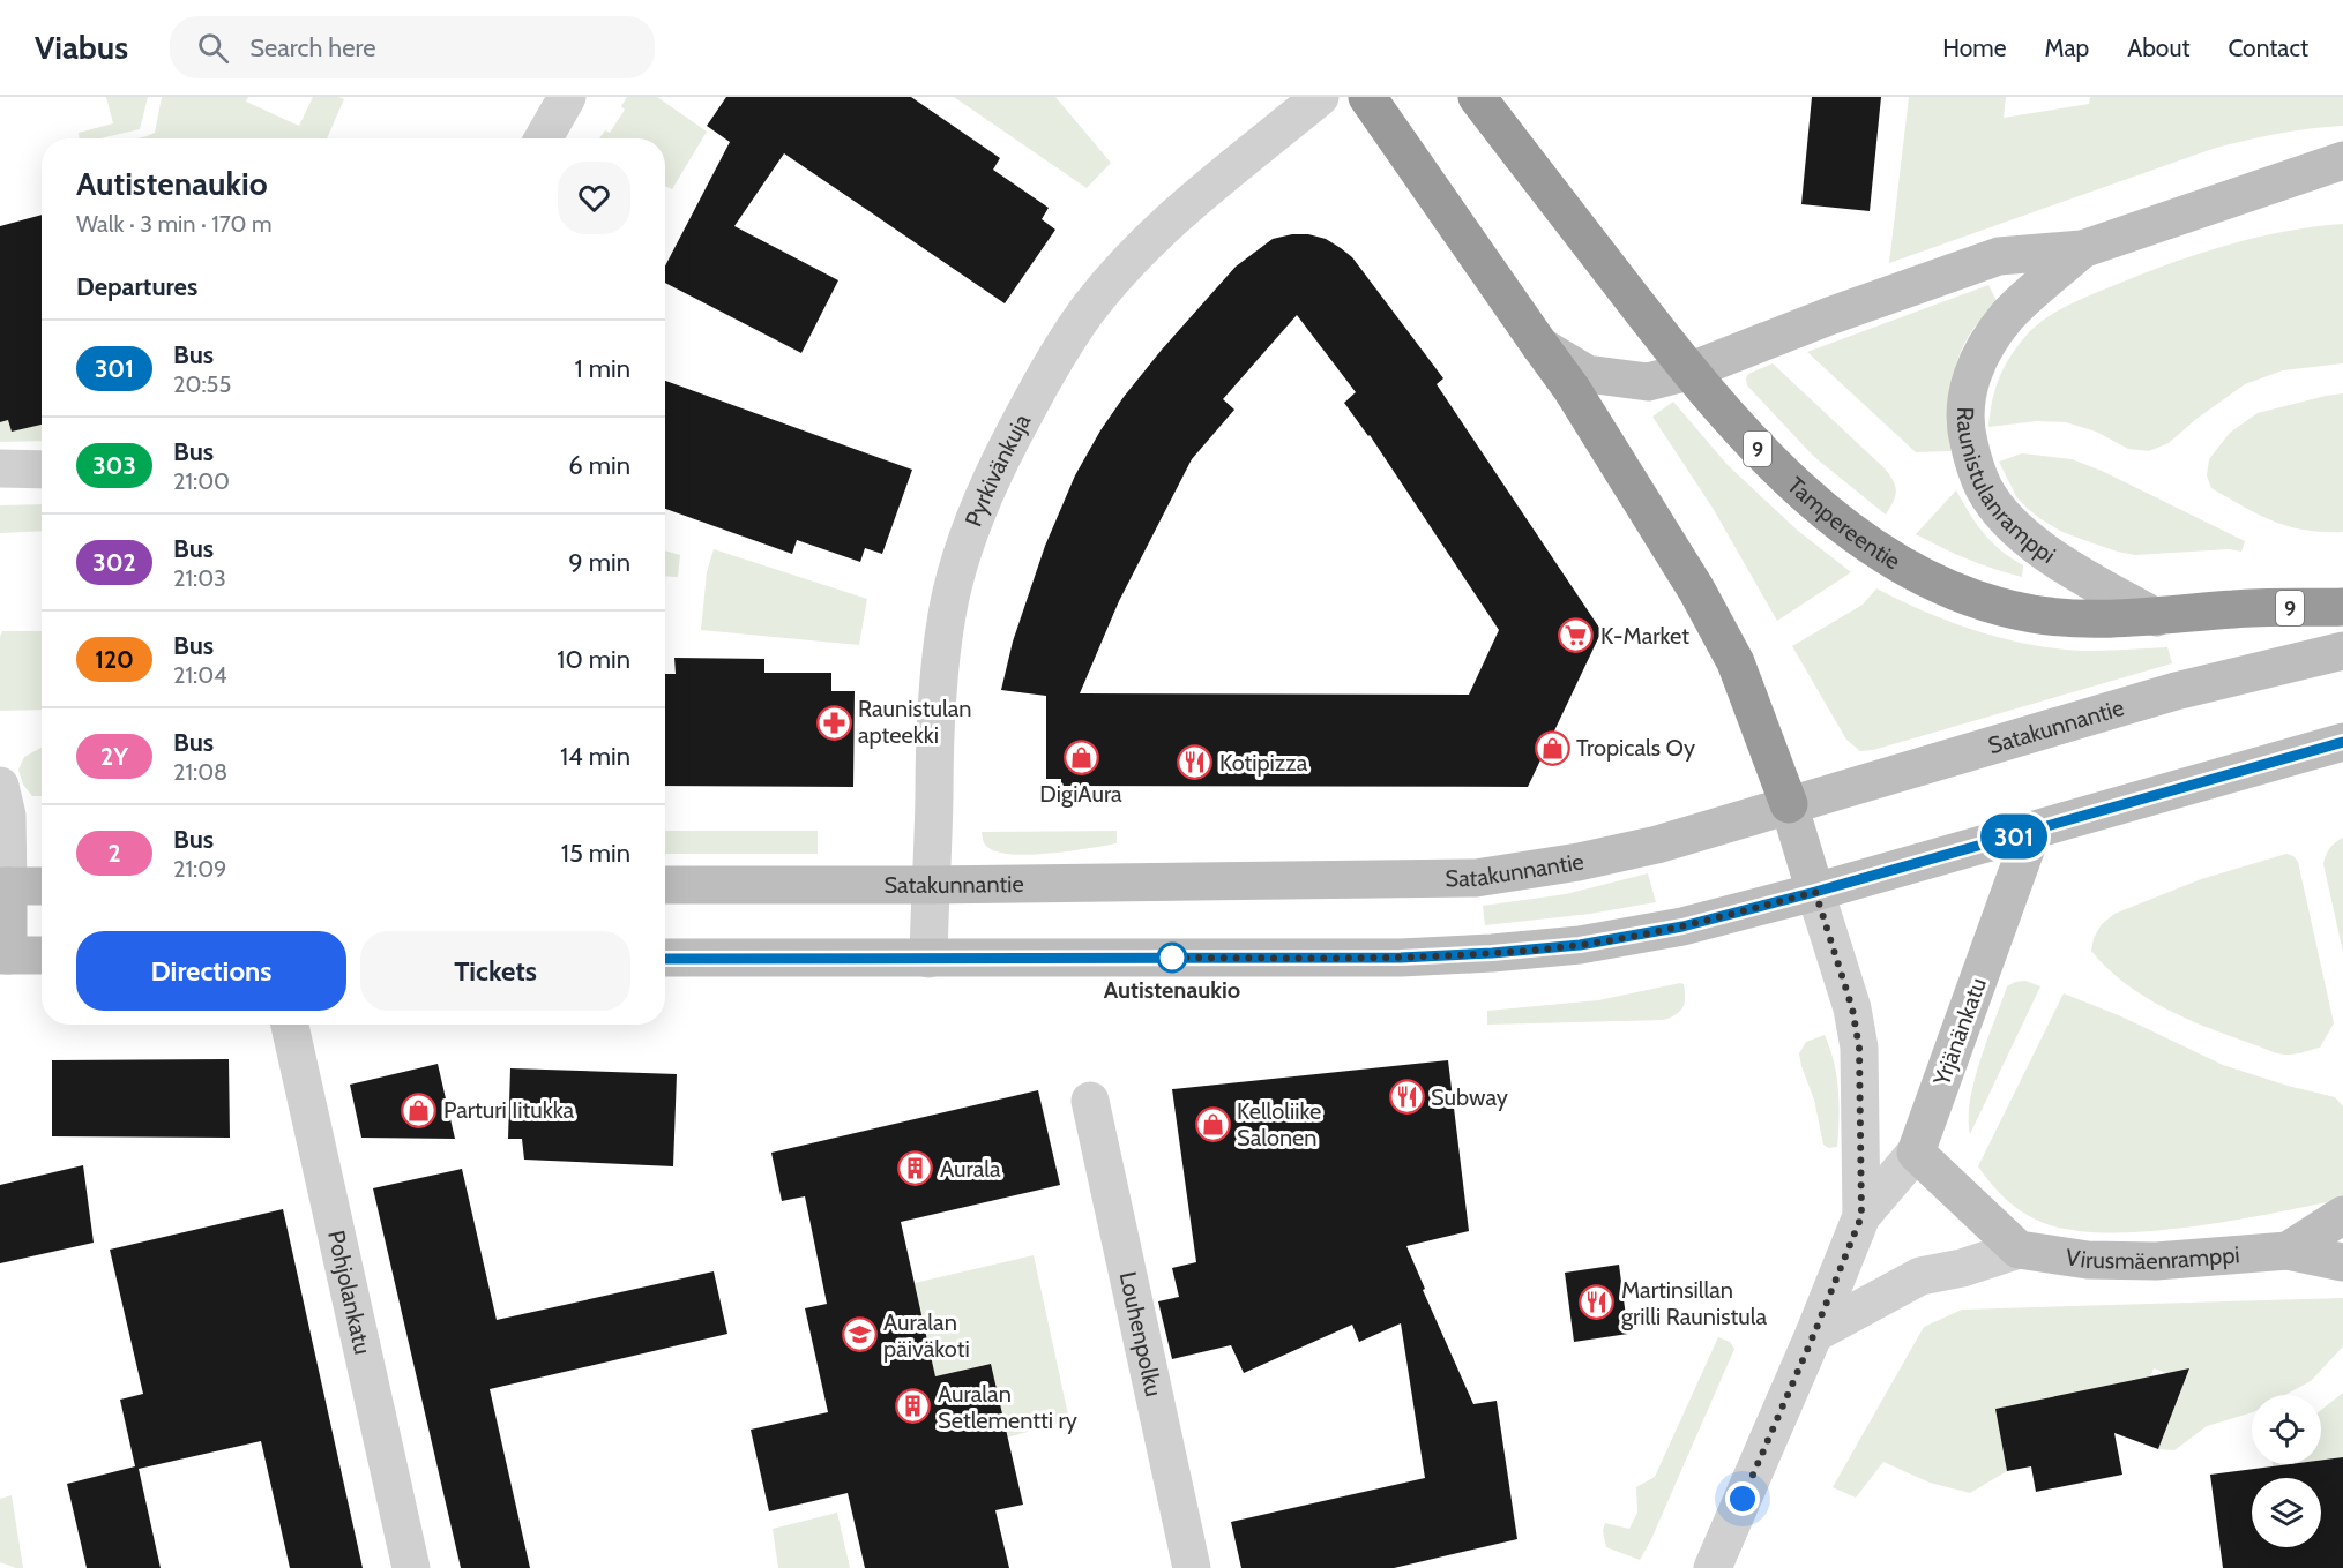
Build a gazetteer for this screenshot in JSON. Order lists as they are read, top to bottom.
{
  "streets": {
    "highway": ["9", "Tampereentie"],
    "main road": [
      "Raunistulanramppi",
      "Satakunnantie",
      "Yrjänänkatu",
      "Virusmäenramppi"
    ],
    "street": ["Pyrkivänkuja", "Pohjolankatu", "Louhenpolku"]
  },
  "crossings": [
    ["Pyrkivänkuja", "Satakunnantie"],
    ["Raunistulanramppi", "Tampereentie"],
    ["Yrjänänkatu", "Virusmäenramppi"]
  ],
  "places": {
    "supermarket": ["K-Market"],
    "pharmacy": ["Raunistulan apteekki"],
    "shop": [
      "Tropicals Oy",
      "DigiAura",
      "Parturi Iitukka",
      "Kelloliike Salonen"
    ],
    "restaurant": ["Kotipizza", "Subway", "Martinsillan grilli Raunistula"],
    "other": ["Autistenaukio"],
    "building": ["Aurala", "Auralan Setlementti ry"],
    "school or university": ["Auralan päiväkoti"]
  },
  "lines": ["bus line 301"],
  "page": {
    "header": "Viabus",
    "search": "Search here",
    "nav": [
      "Home",
      "Map",
      "About",
      "Contact"
    ],
    "on_map": "301",
    "heading": [
      ["Autistenaukio", "Walk · 3 min · 170 m"],
      "Departures"
    ],
    "list": [
      {
        "mark": "301",
        "name": "Bus",
        "note": "20:55",
        "value": "1 min"
      },
      {
        "mark": "303",
        "name": "Bus",
        "note": "21:00",
        "value": "6 min"
      },
      {
        "mark": "302",
        "name": "Bus",
        "note": "21:03",
        "value": "9 min"
      },
      {
        "mark": "120",
        "name": "Bus",
        "note": "21:04",
        "value": "10 min"
      },
      {
        "mark": "2Y",
        "name": "Bus",
        "note": "21:08",
        "value": "14 min"
      },
      {
        "mark": "2",
        "name": "Bus",
        "note": "21:09",
        "value": "15 min"
      }
    ],
    "buttons": ["Directions", "Tickets"]
  }
}
